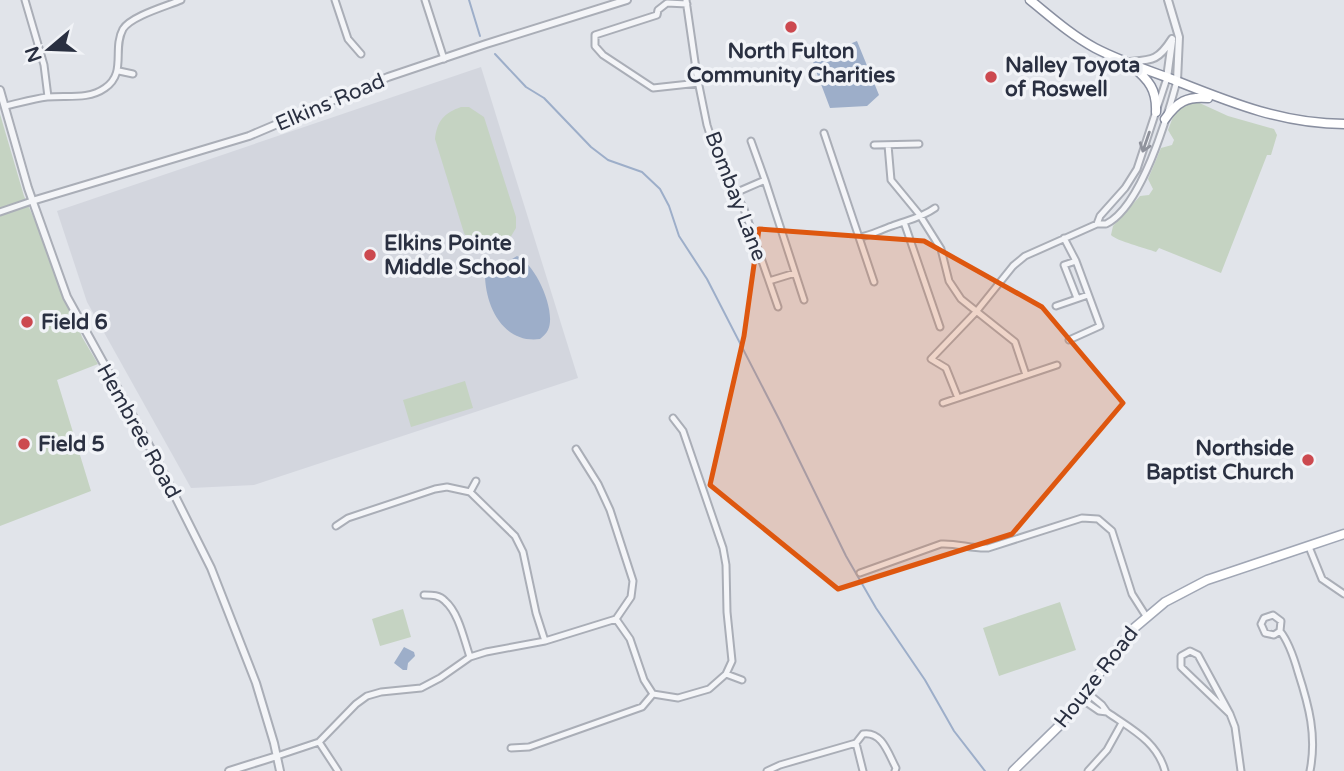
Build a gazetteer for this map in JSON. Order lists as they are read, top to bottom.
{
  "streets": {
    "main road": ["Houze Road"],
    "street": ["Elkins Road", "Bombay Lane", "Hembree Road"]
  },
  "crossings": [
    ["Elkins Road", "Hembree Road"]
  ],
  "places": [
    "North Fulton Community Charities",
    "Nalley Toyota of Roswell",
    "Elkins Pointe Middle School",
    "Field 6",
    "Field 5",
    "Northside Baptist Church"
  ],
  "north": "left"
}
